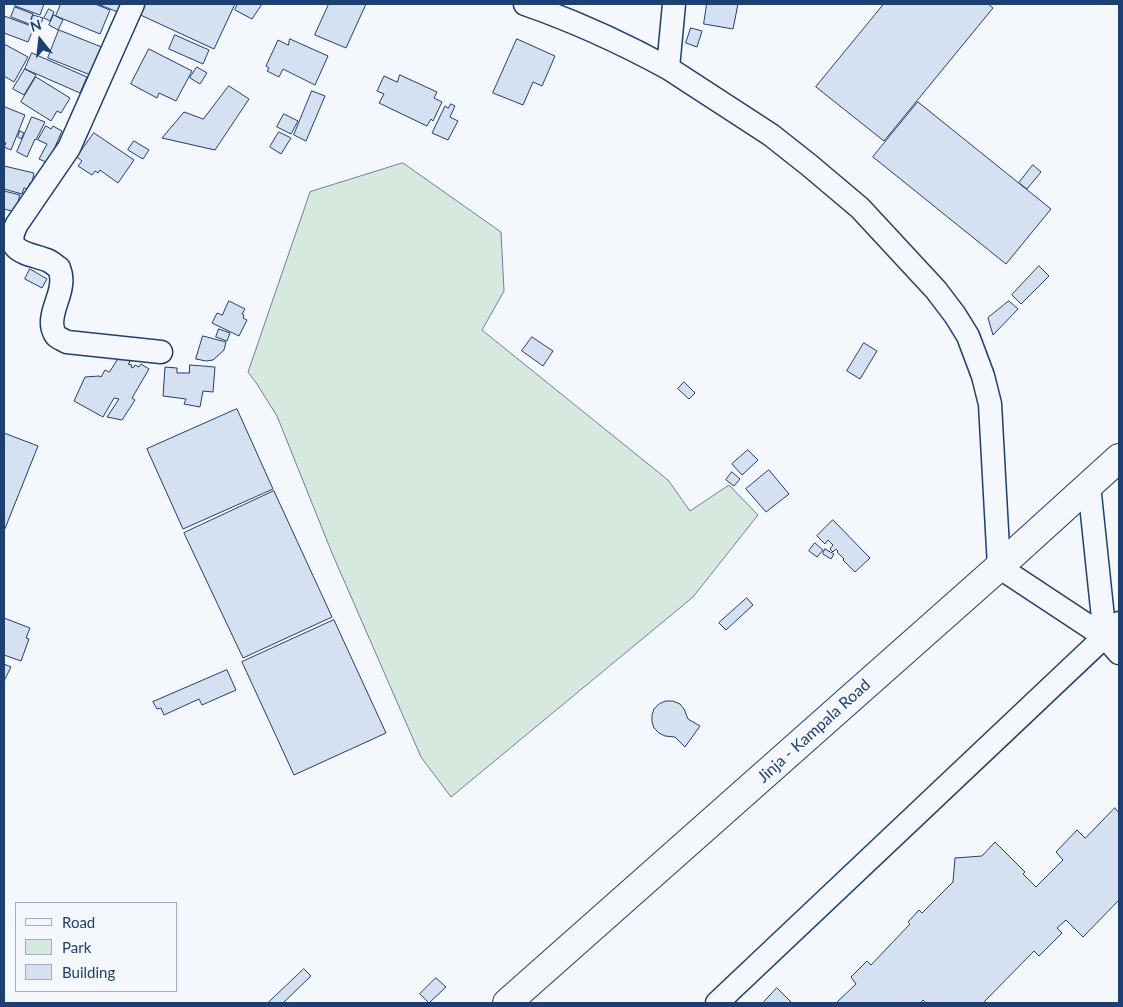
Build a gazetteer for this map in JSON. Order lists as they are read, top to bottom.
{
  "streets": {
    "highway": ["Jinja - Kampala Road"]
  },
  "legend": ["Road", "Park", "Building"],
  "north": "top"
}
